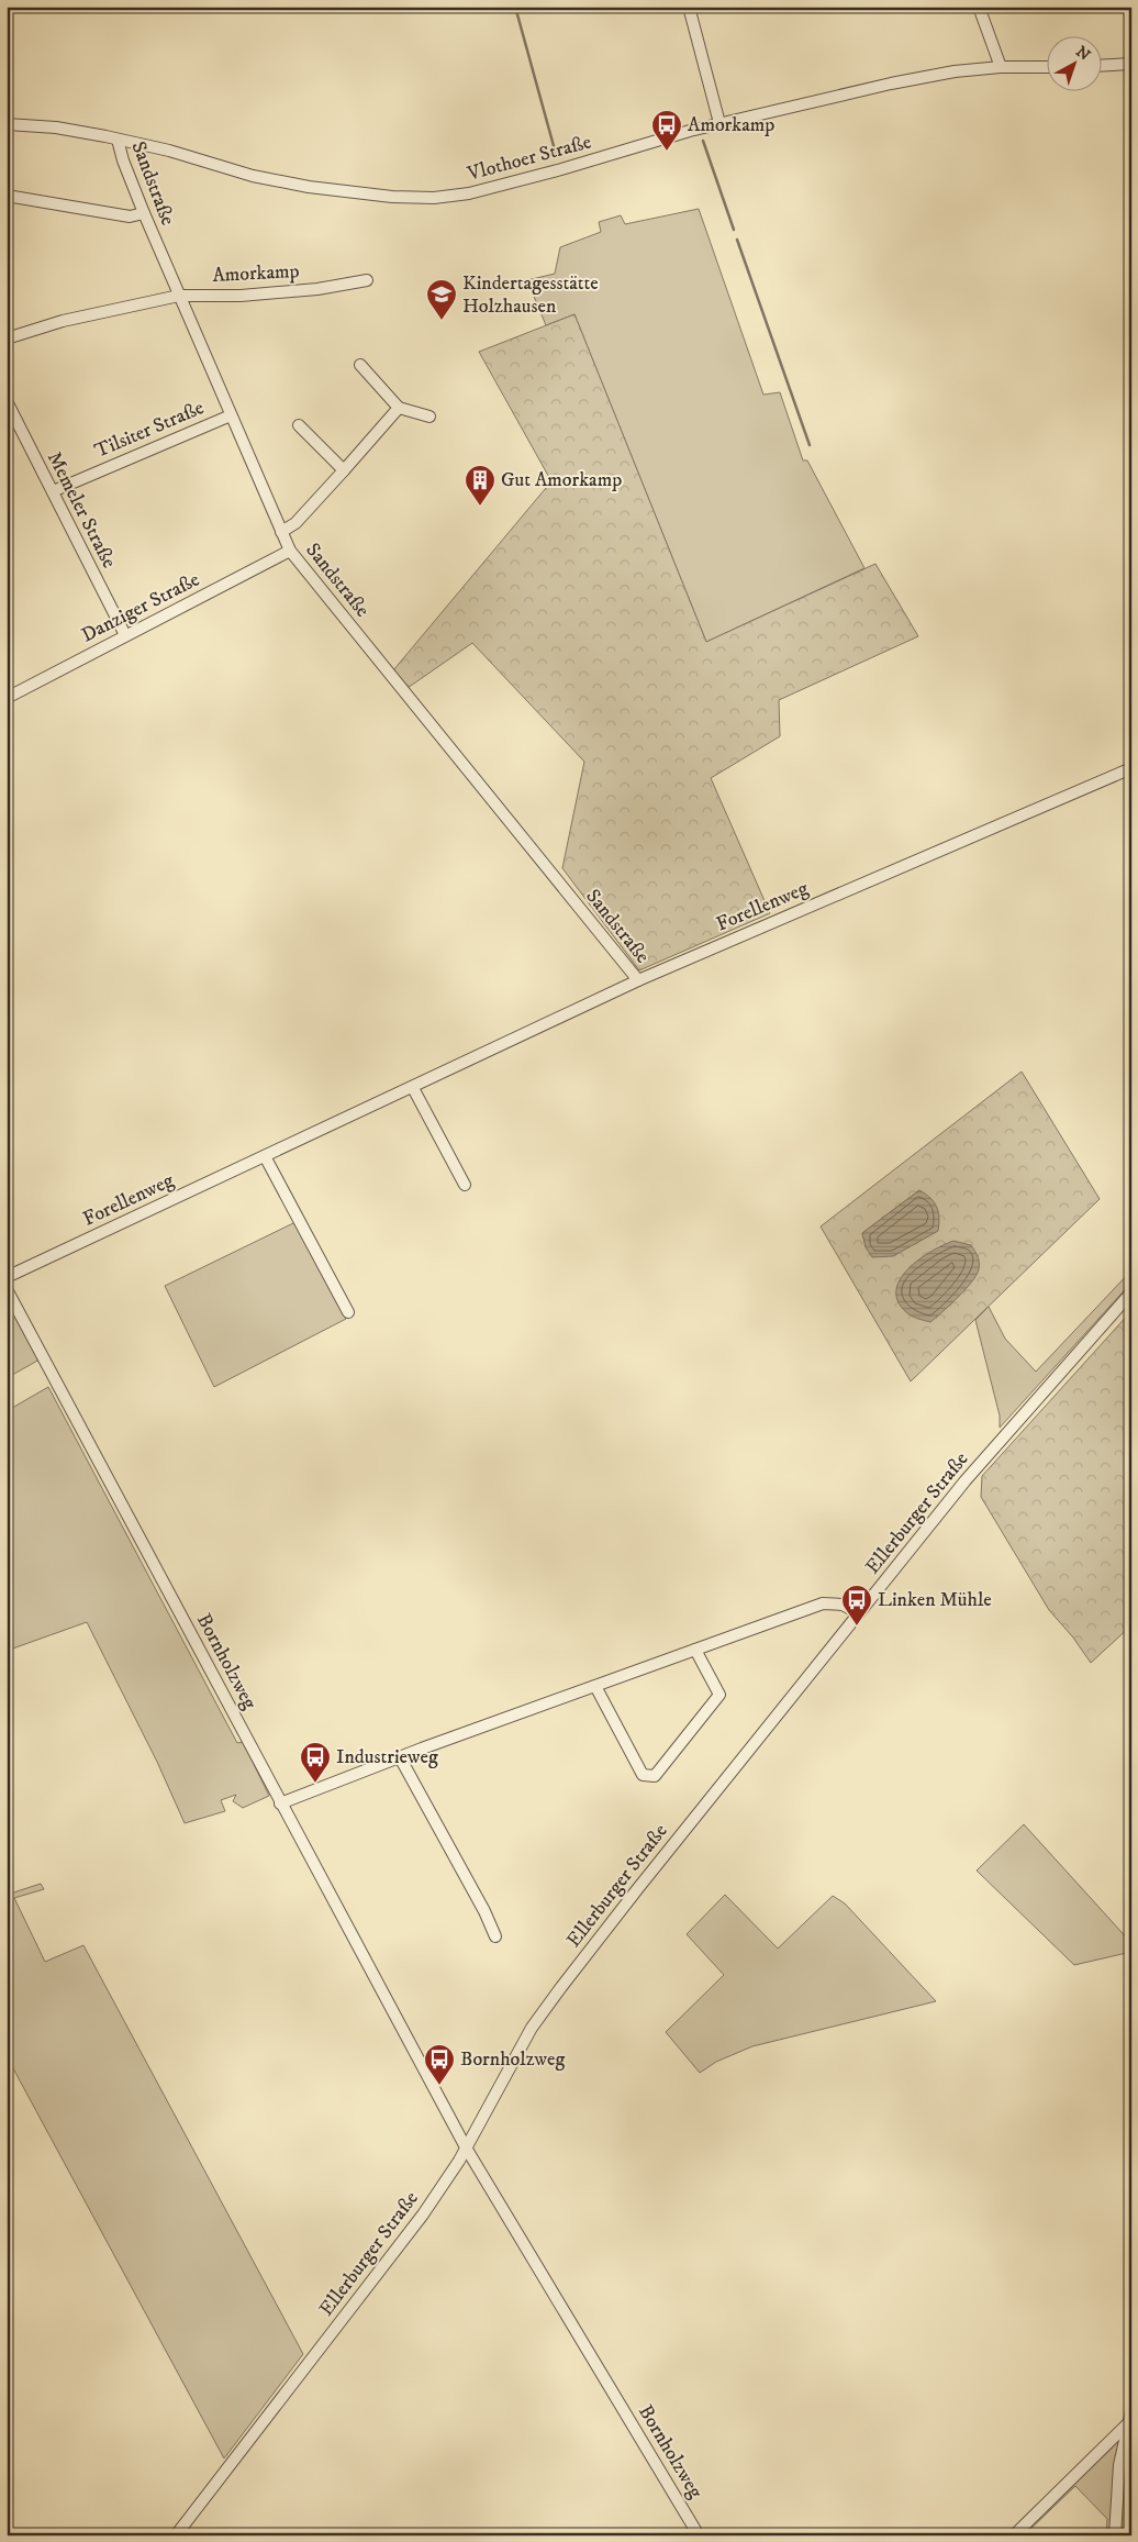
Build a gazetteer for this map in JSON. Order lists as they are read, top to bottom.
{
  "streets": {
    "street": [
      "Vlothoer Straße",
      "Sandstraße",
      "Amorkamp",
      "Tilsiter Straße",
      "Memeler Straße",
      "Danziger Straße",
      "Forellenweg",
      "Ellerburger Straße",
      "Bornholzweg"
    ]
  },
  "crossings": [
    ["Vlothoer Straße", "Sandstraße"],
    ["Sandstraße", "Amorkamp"],
    ["Sandstraße", "Tilsiter Straße"],
    ["Sandstraße", "Danziger Straße"],
    ["Sandstraße", "Forellenweg"],
    ["Tilsiter Straße", "Memeler Straße"],
    ["Memeler Straße", "Danziger Straße"],
    ["Ellerburger Straße", "Bornholzweg"]
  ],
  "places": {
    "bus stop": [
      "Amorkamp",
      "Linken Mühle",
      "Industrieweg",
      "Bornholzweg"
    ],
    "school or university": ["Kindertagesstätte Holzhausen"],
    "building": ["Gut Amorkamp"]
  },
  "north": "top right"
}
